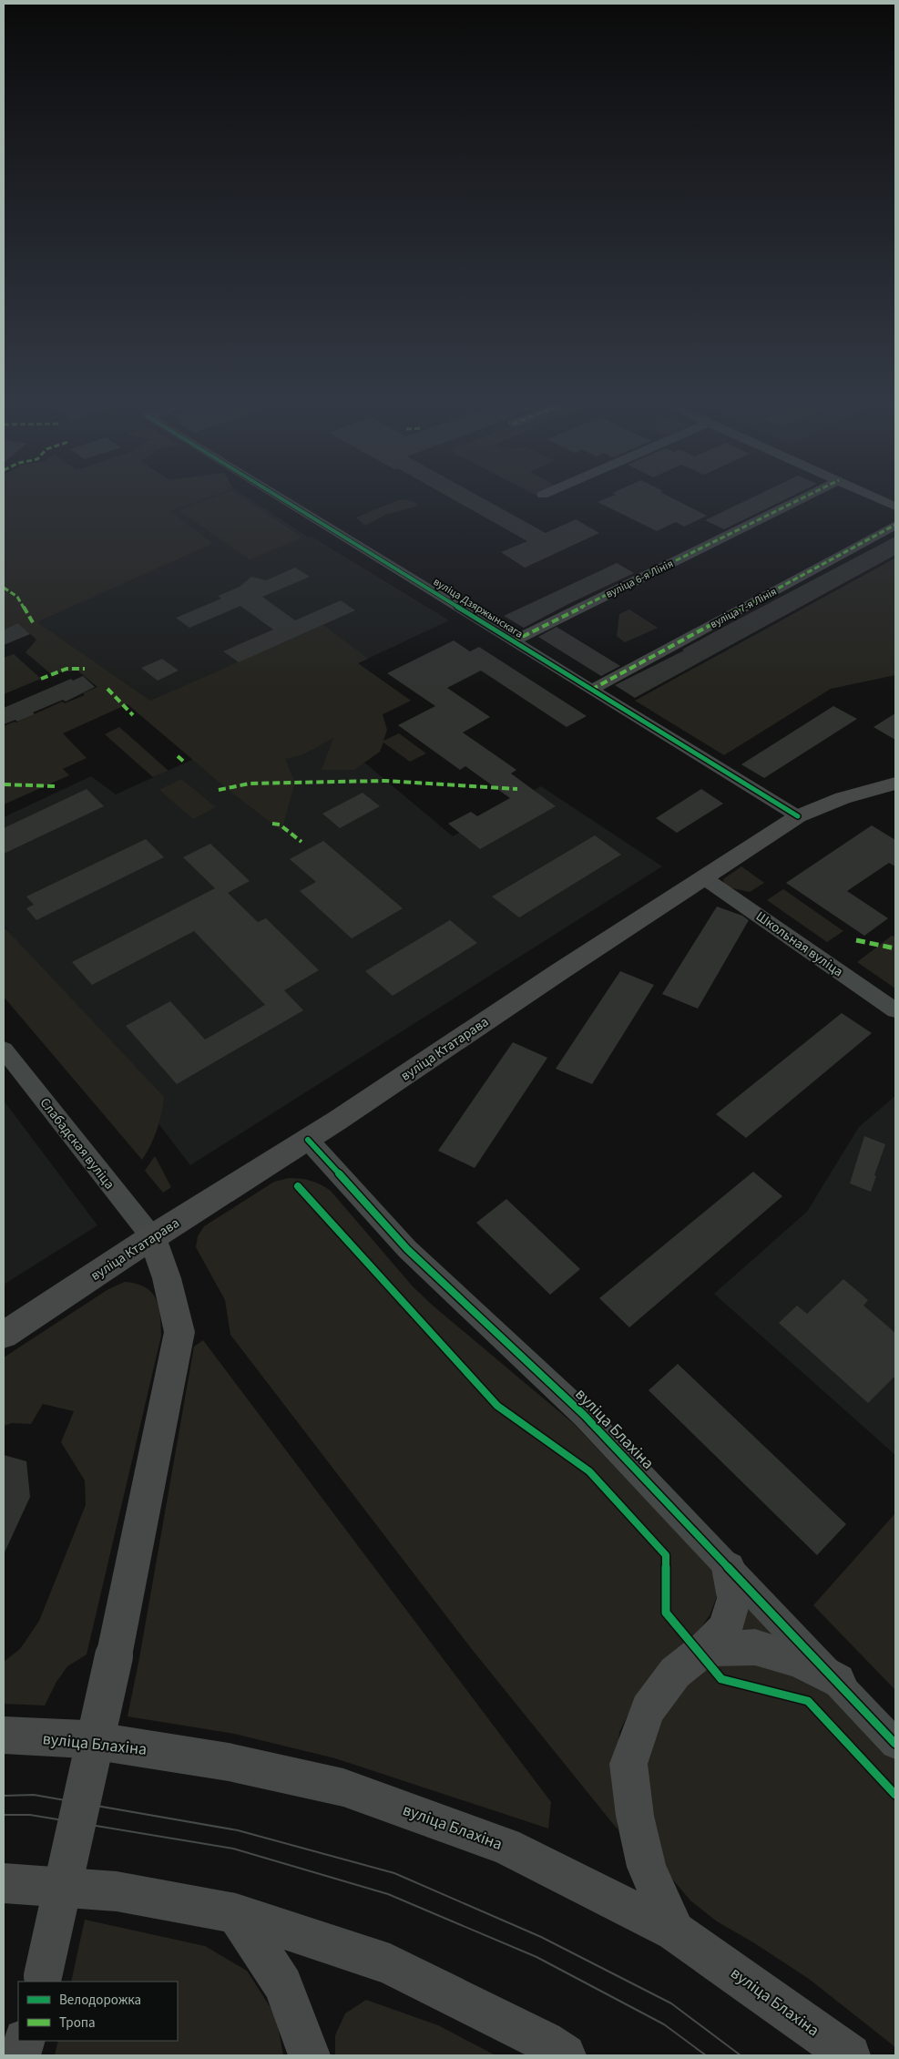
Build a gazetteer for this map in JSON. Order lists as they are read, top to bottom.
{
  "streets": {
    "main road": ["вуліца Ктатарава", "вуліца Блахіна"],
    "street": [
      "вуліца 6-я Лінія",
      "вуліца Дзяржынскага",
      "вуліца 7-я Лінія",
      "Школьная вуліца",
      "Слабадская вуліца"
    ]
  },
  "crossings": [
    ["вуліца 6-я Лінія", "вуліца Дзяржынскага"],
    ["вуліца Дзяржынскага", "вуліца 7-я Лінія"],
    ["вуліца Дзяржынскага", "вуліца Ктатарава"],
    ["Школьная вуліца", "вуліца Ктатарава"],
    ["вуліца Ктатарава", "Слабадская вуліца"],
    ["вуліца Ктатарава", "вуліца Блахіна"]
  ],
  "legend": ["Велодорожка", "Тропа"]
}
